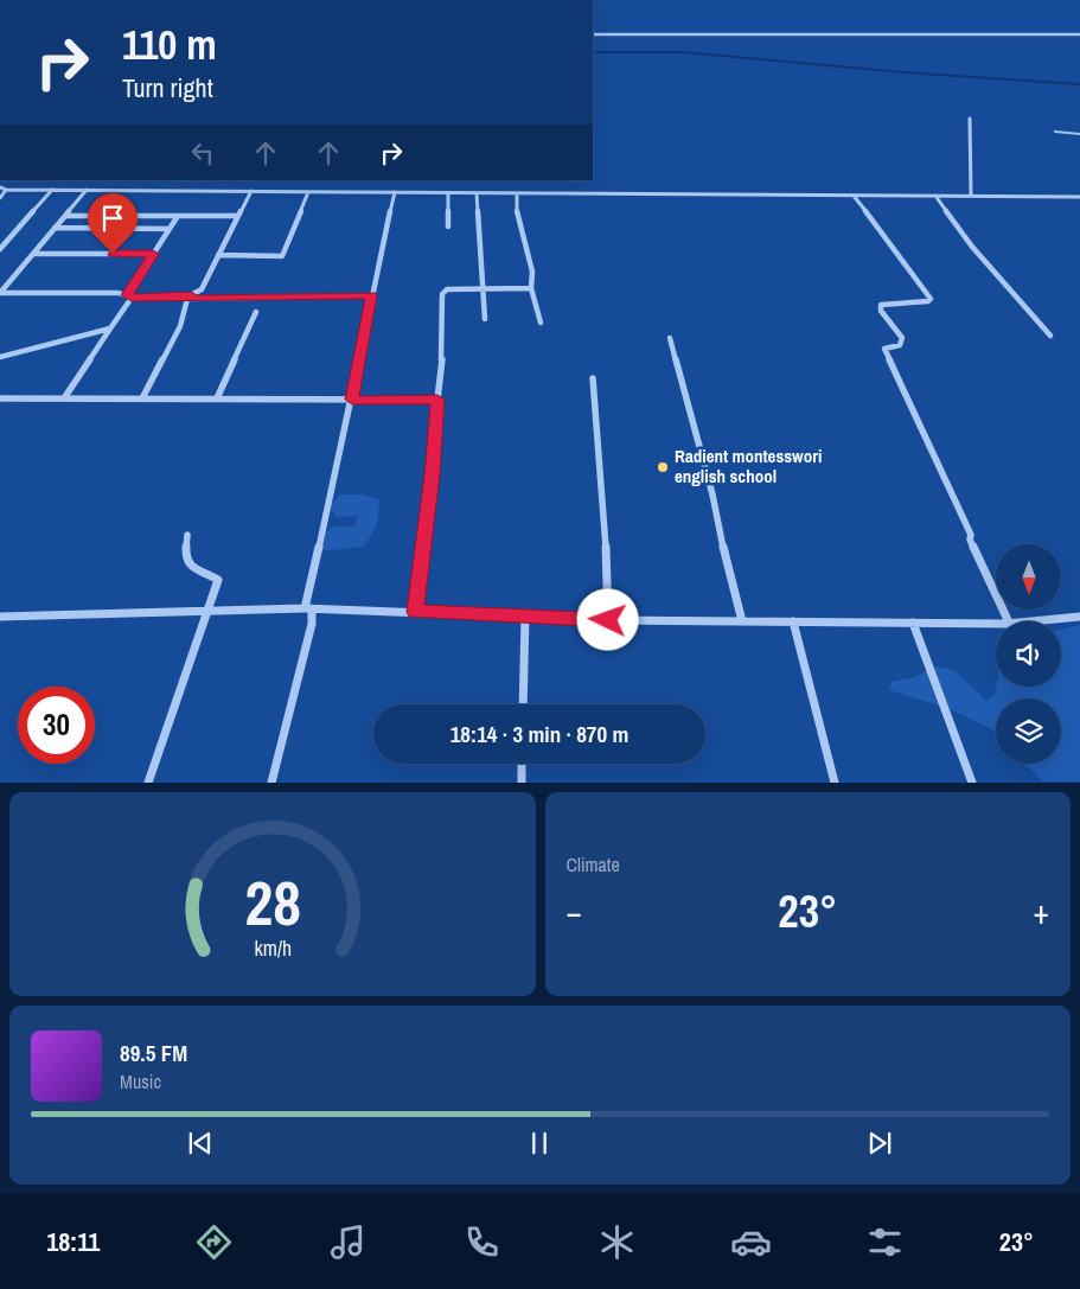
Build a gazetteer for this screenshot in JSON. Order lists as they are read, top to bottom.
{
  "places": ["Radient montesswori english school"],
  "north": "bottom",
  "page": {
    "turn": ["110 m", "Turn right"],
    "limit": "30",
    "trip": "18:14 · 3 min · 870 m",
    "tile": "Climate",
    "heat": ["−", "23°", "+"],
    "song": ["89.5 FM", "Music"],
    "tabs": ["18:11", "23°"],
    "gauge": ["28", "km/h"]
  }
}
